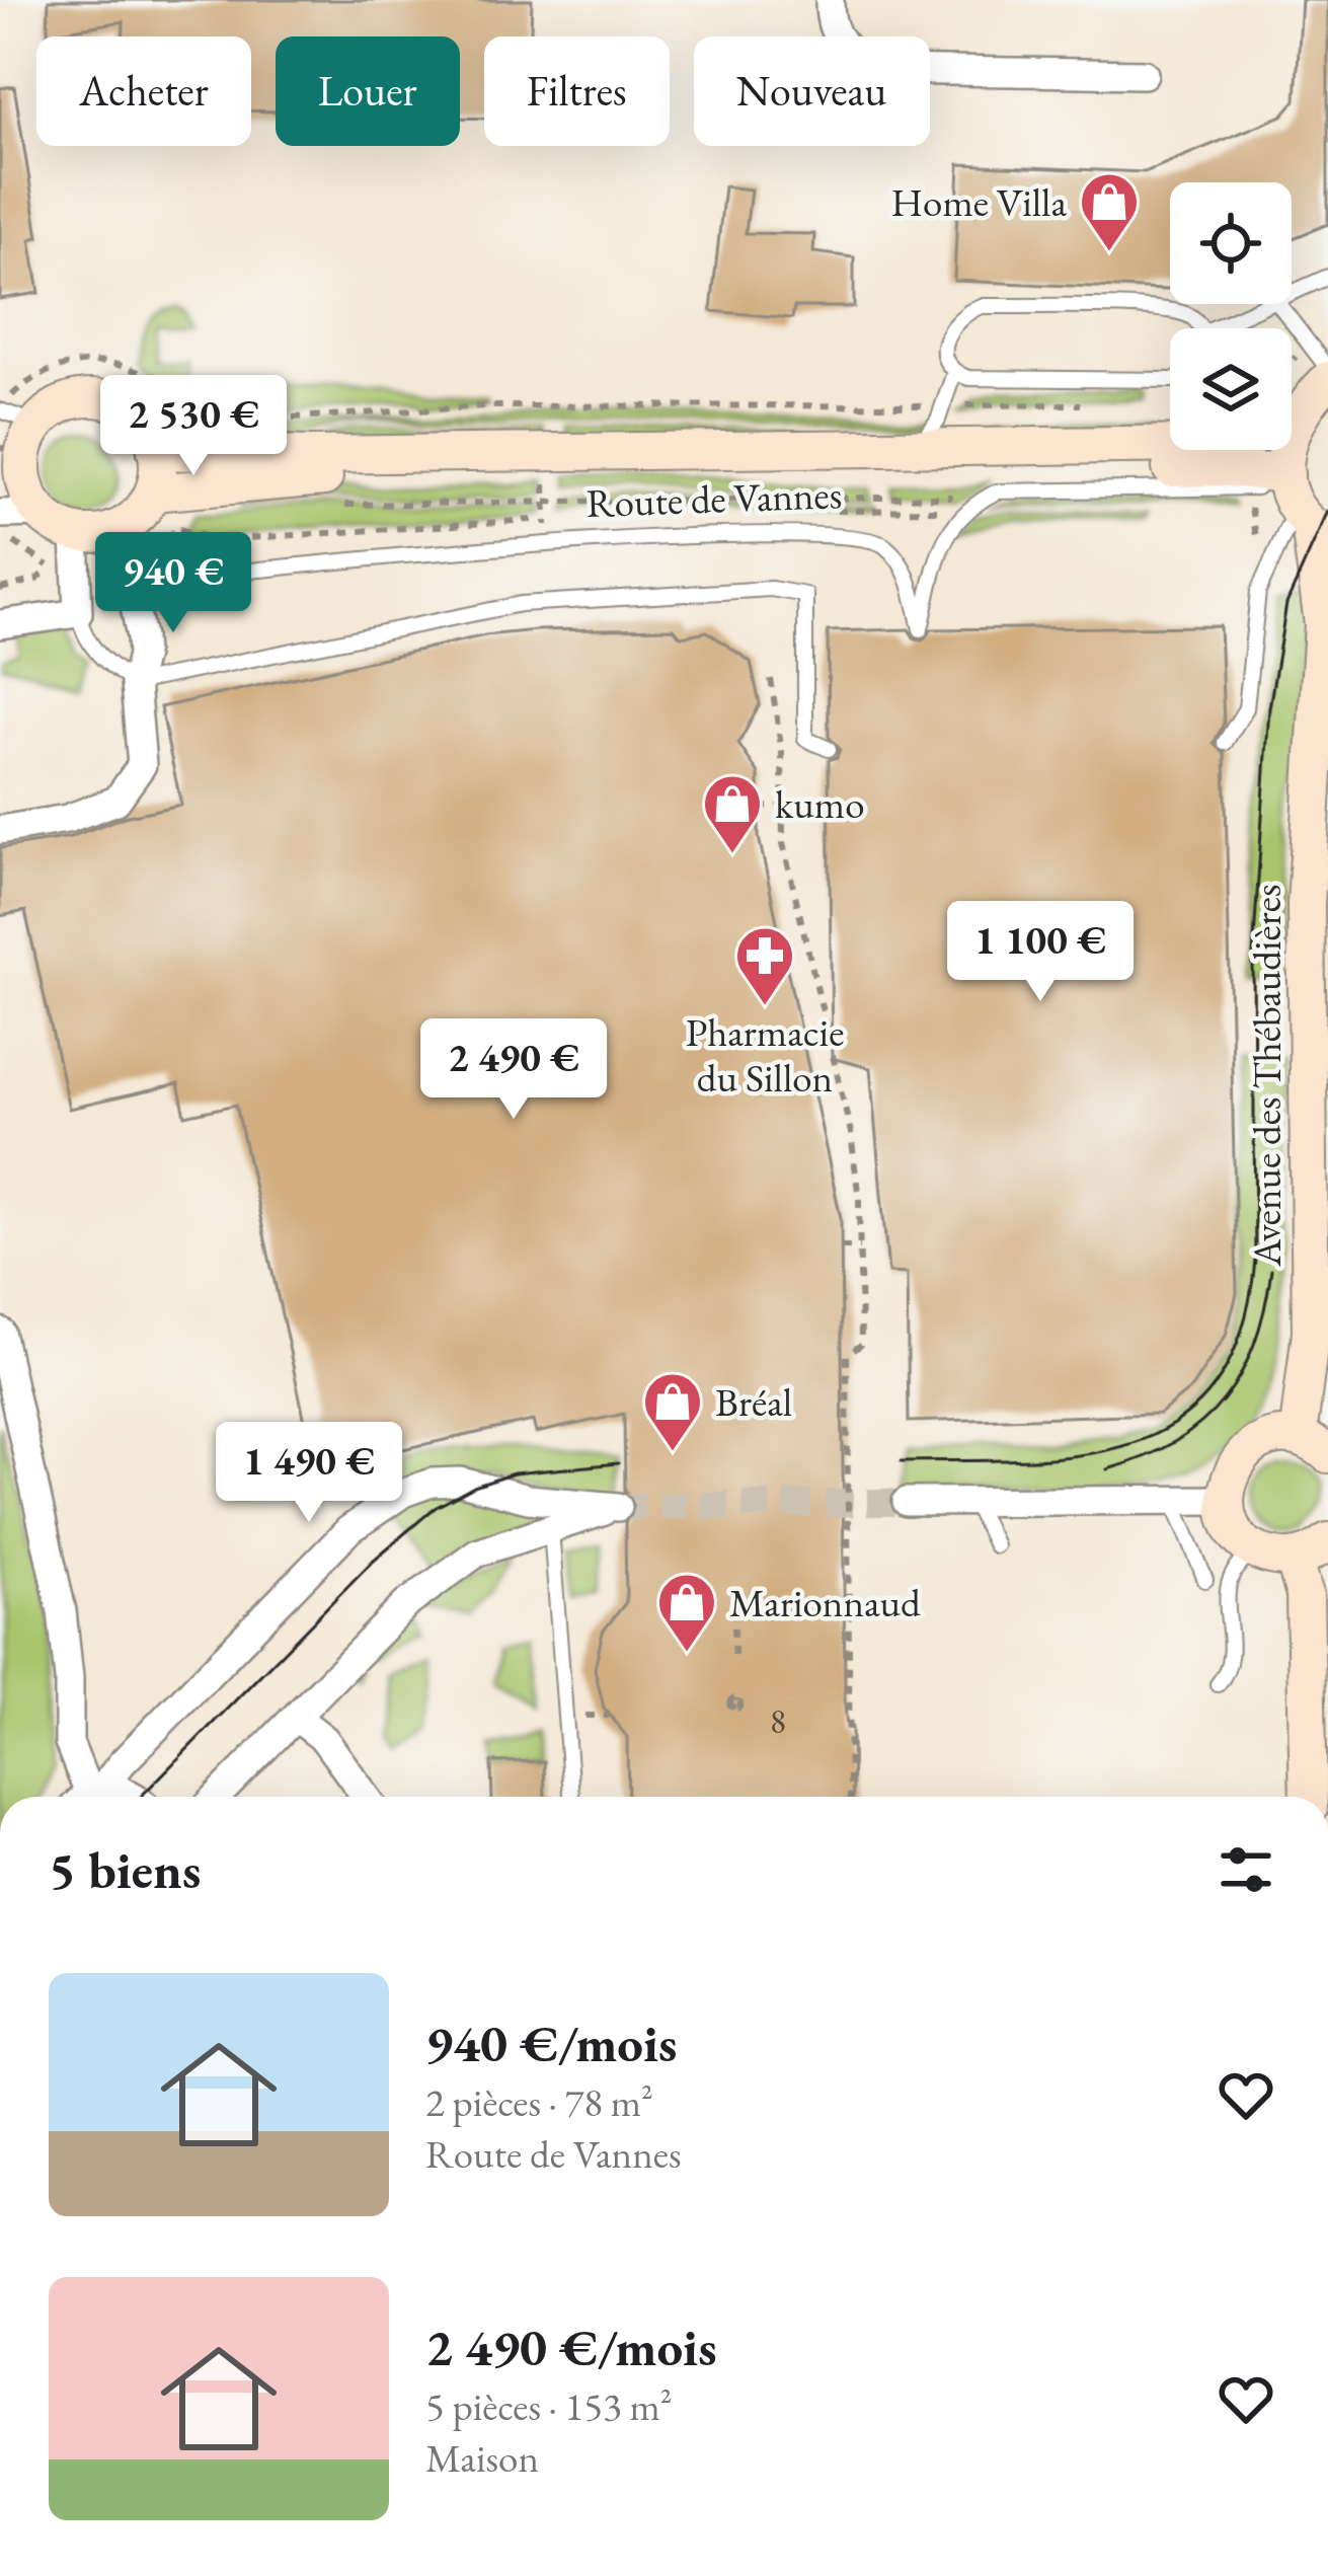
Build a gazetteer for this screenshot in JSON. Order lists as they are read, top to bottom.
{
  "streets": {
    "main road": ["Route de Vannes", "Avenue des Thébaudières"]
  },
  "crossings": [
    ["Route de Vannes", "Avenue des Thébaudières"]
  ],
  "places": {
    "shop": [
      "Home Villa",
      "kumo",
      "Bréal",
      "Marionnaud"
    ],
    "pharmacy": ["Pharmacie du Sillon"]
  },
  "house_numbers": ["8"],
  "page": {
    "chip": [
      "Acheter",
      "Louer",
      "Filtres",
      "Nouveau"
    ],
    "price": [
      "2 530 €",
      "940 €",
      "1 100 €",
      "2 490 €",
      "1 490 €"
    ],
    "heading": "5 biens",
    "list": [
      {
        "name": "940 €/mois",
        "note": "2 pièces · 78 m² · Route de Vannes"
      },
      {
        "name": "2 490 €/mois",
        "note": "5 pièces · 153 m² · Maison"
      }
    ]
  }
}
